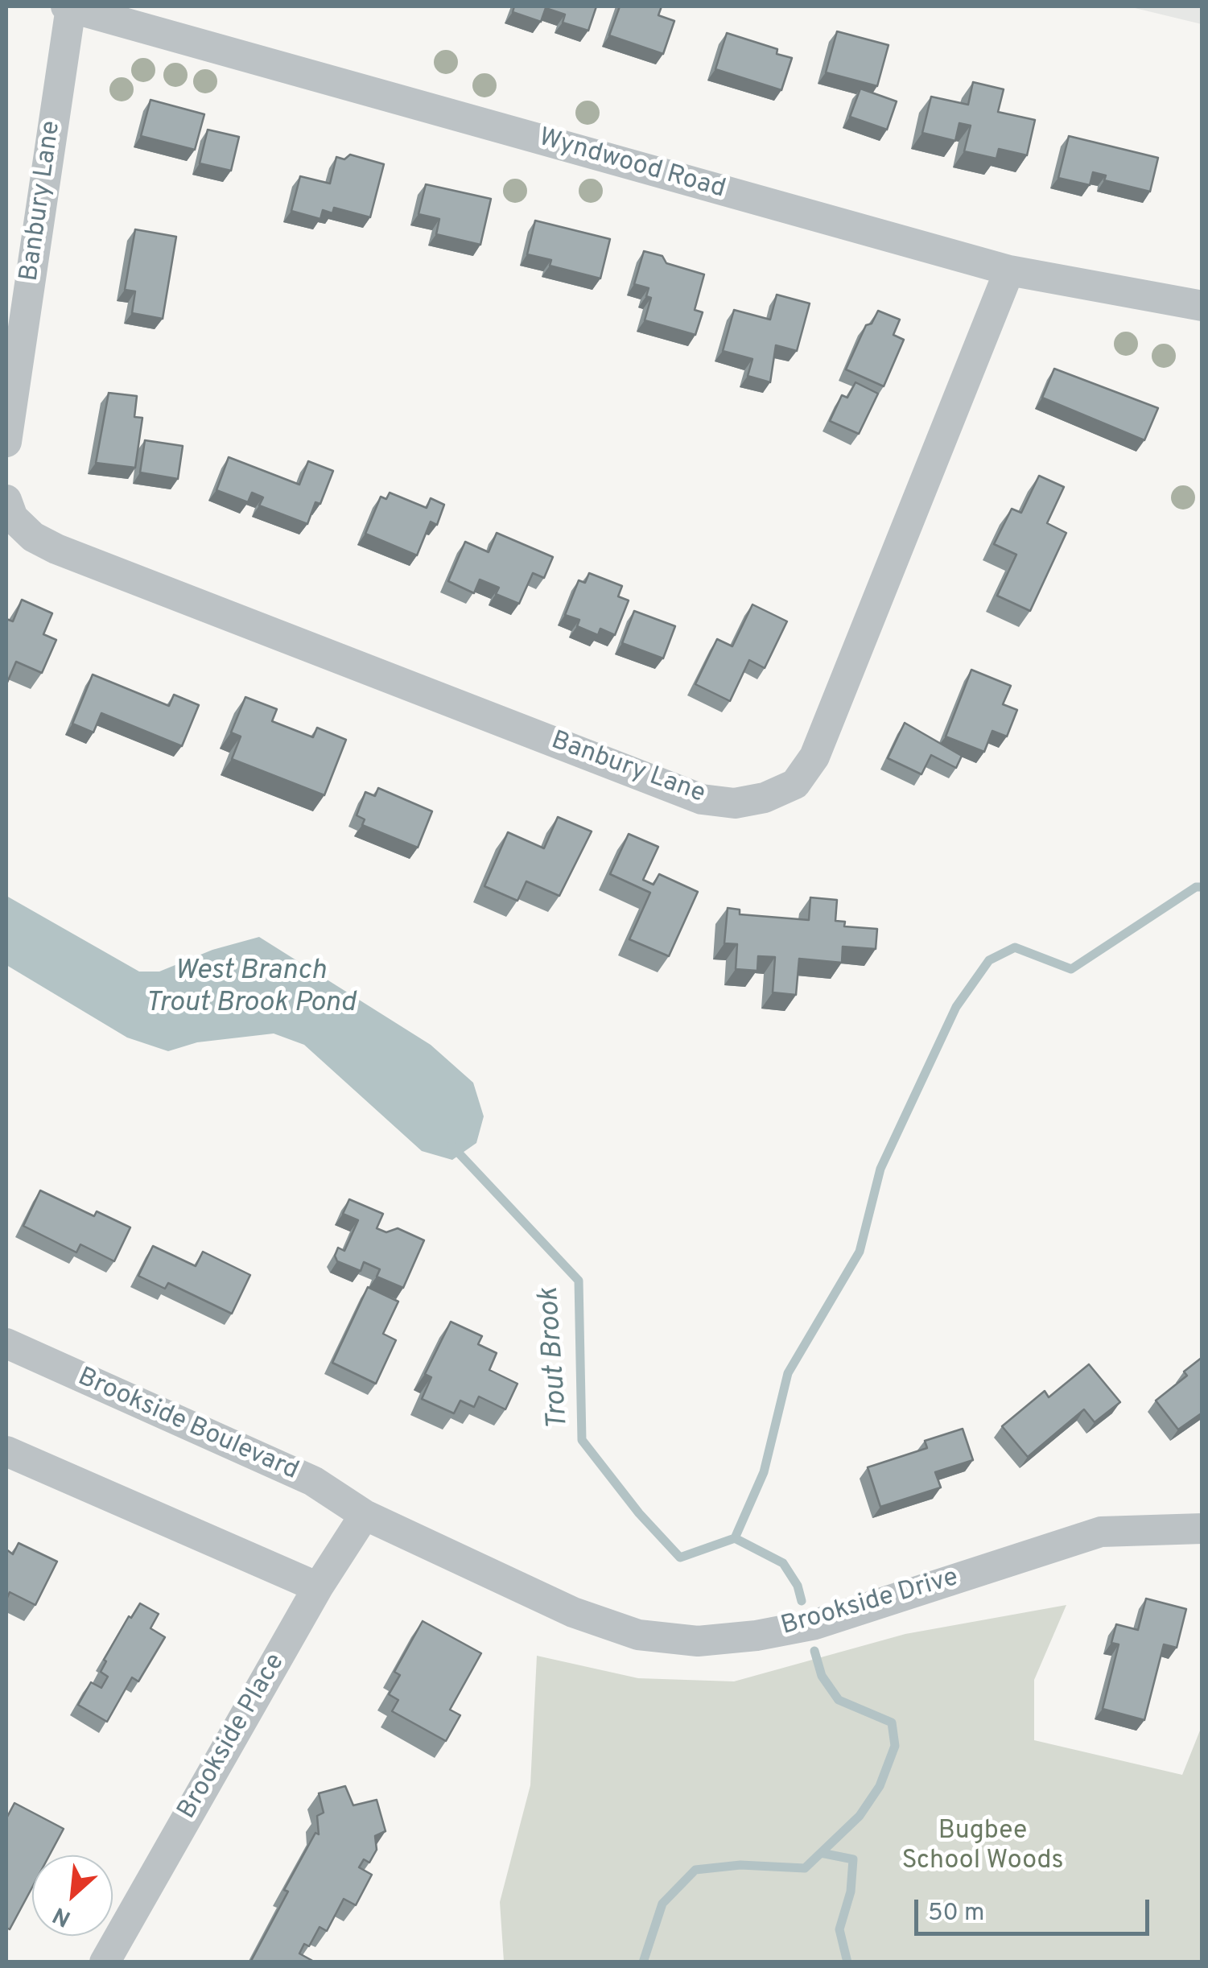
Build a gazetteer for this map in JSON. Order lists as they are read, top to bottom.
{
  "streets": {
    "street": [
      "Wyndwood Road",
      "Banbury Lane",
      "Brookside Boulevard",
      "Brookside Drive",
      "Brookside Place"
    ]
  },
  "crossings": [
    ["Wyndwood Road", "Banbury Lane"],
    ["Brookside Boulevard", "Brookside Drive"],
    ["Brookside Boulevard", "Brookside Place"],
    ["Brookside Drive", "Brookside Place"]
  ],
  "water": ["West Branch Trout Brook Pond", "Trout Brook"],
  "parks": ["Bugbee School Woods"],
  "scale_bar": "50 m",
  "north": "bottom left"
}
